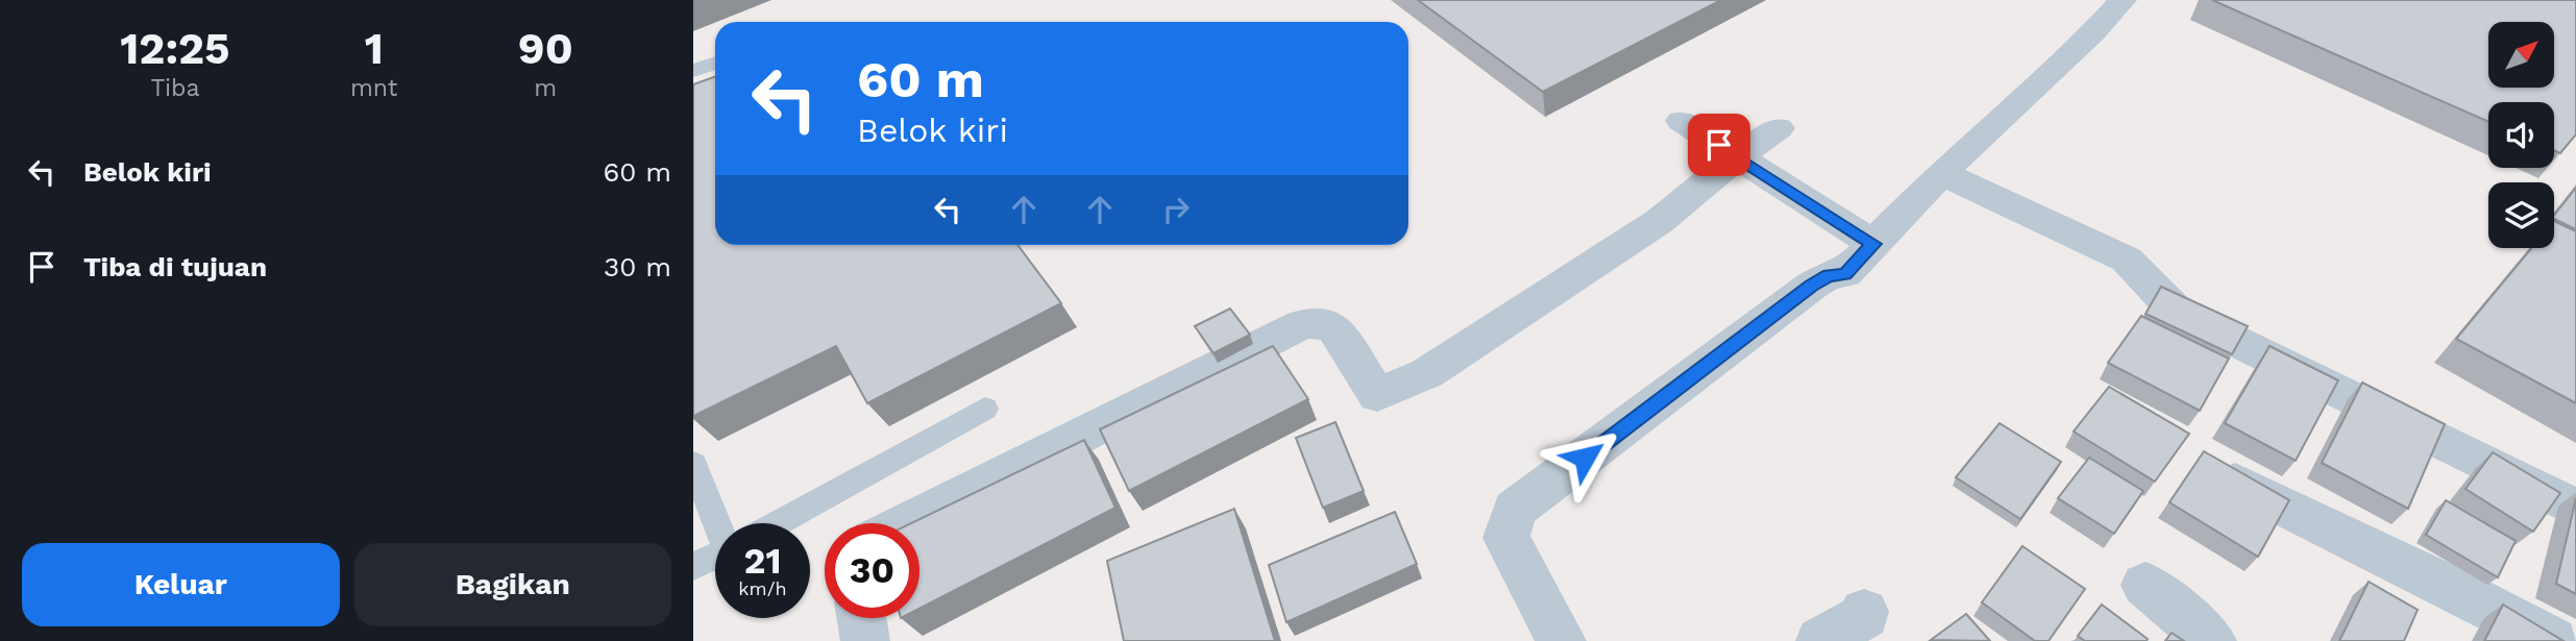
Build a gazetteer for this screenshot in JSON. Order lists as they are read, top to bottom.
{
  "north": "top right",
  "page": {
    "eta": [
      "12:25",
      "Tiba",
      "1",
      "mnt",
      "90",
      "m"
    ],
    "turn": ["60 m", "Belok kiri"],
    "list": [
      {
        "name": "Belok kiri",
        "value": "60 m"
      },
      {
        "name": "Tiba di tujuan",
        "value": "30 m"
      }
    ],
    "speed": "21 km/h",
    "limit": "30",
    "buttons": ["Keluar", "Bagikan"]
  }
}
